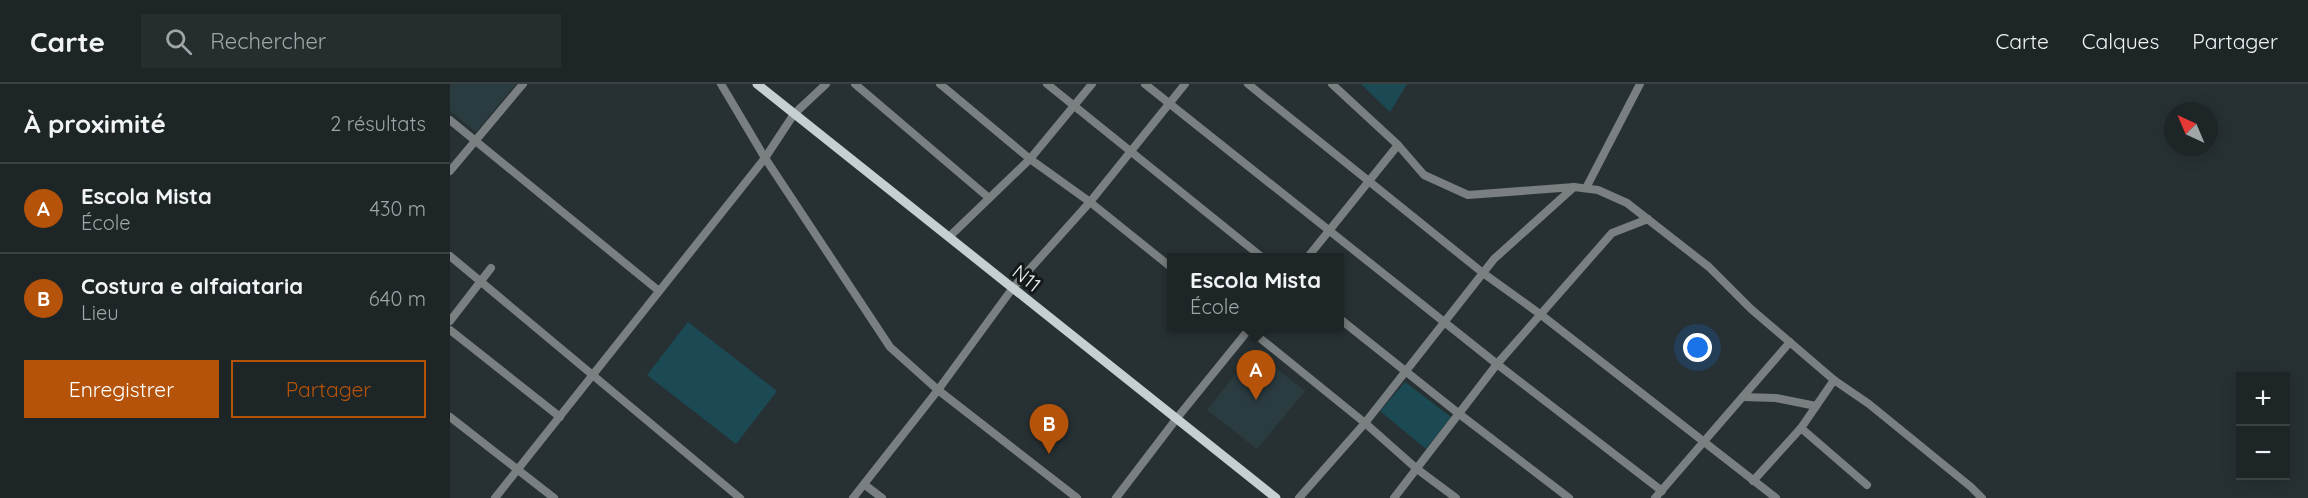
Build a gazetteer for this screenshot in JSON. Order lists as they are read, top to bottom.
{
  "streets": {
    "main road": ["N11"]
  },
  "north": "top left",
  "page": {
    "header": "Carte",
    "search": "Rechercher",
    "nav": ["Carte", "Calques", "Partager"],
    "heading": ["À proximité", "2 résultats"],
    "list": [
      {
        "mark": "A",
        "name": "Escola Mista",
        "note": "École",
        "value": "430 m"
      },
      {
        "mark": "B",
        "name": "Costura e alfaiataria",
        "note": "Lieu",
        "value": "640 m"
      }
    ],
    "popup": ["Escola Mista", "École"],
    "buttons": ["Enregistrer", "Partager"],
    "pins": ["A", "B"],
    "map_buttons": ["+", "−"]
  }
}
